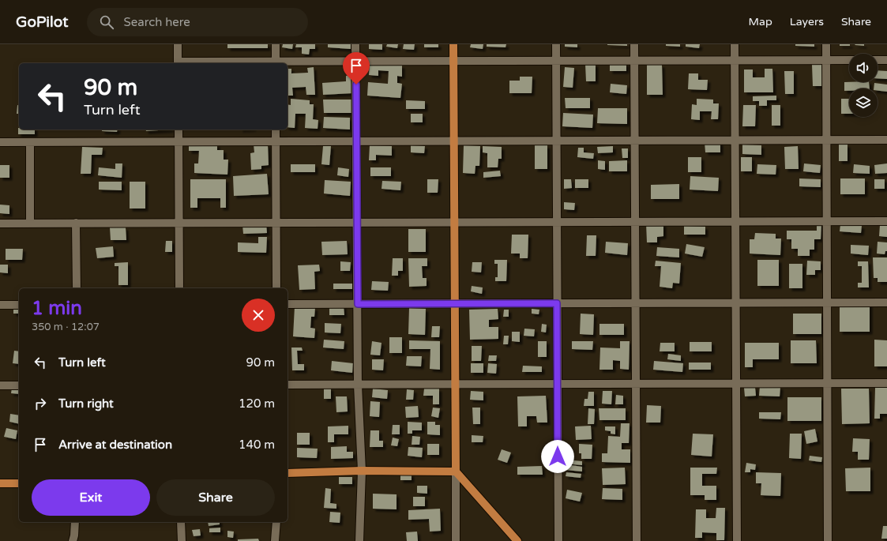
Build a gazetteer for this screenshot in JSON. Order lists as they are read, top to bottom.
{
  "page": {
    "header": "GoPilot",
    "search": "Search here",
    "nav": ["Map", "Layers", "Share"],
    "turn": ["90 m", "Turn left"],
    "heading": ["1 min", "350 m · 12:07"],
    "list": [
      {
        "name": "Turn left",
        "value": "90 m"
      },
      {
        "name": "Turn right",
        "value": "120 m"
      },
      {
        "name": "Arrive at destination",
        "value": "140 m"
      }
    ],
    "buttons": ["Exit", "Share"]
  }
}
